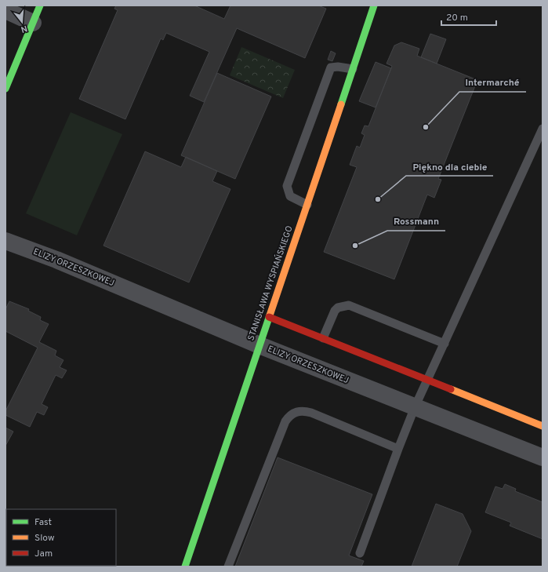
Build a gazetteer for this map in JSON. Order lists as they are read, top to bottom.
{
  "streets": {
    "street": ["ELIZY ORZESZKOWEJ", "STANISŁAWA WYSPIAŃSKIEGO"]
  },
  "crossings": [
    ["ELIZY ORZESZKOWEJ", "STANISŁAWA WYSPIAŃSKIEGO"]
  ],
  "places": ["Intermarché", "Piękno dla ciebie", "Rossmann"],
  "legend": ["Fast", "Slow", "Jam"],
  "scale_bar": "20 m",
  "north": "bottom"
}
